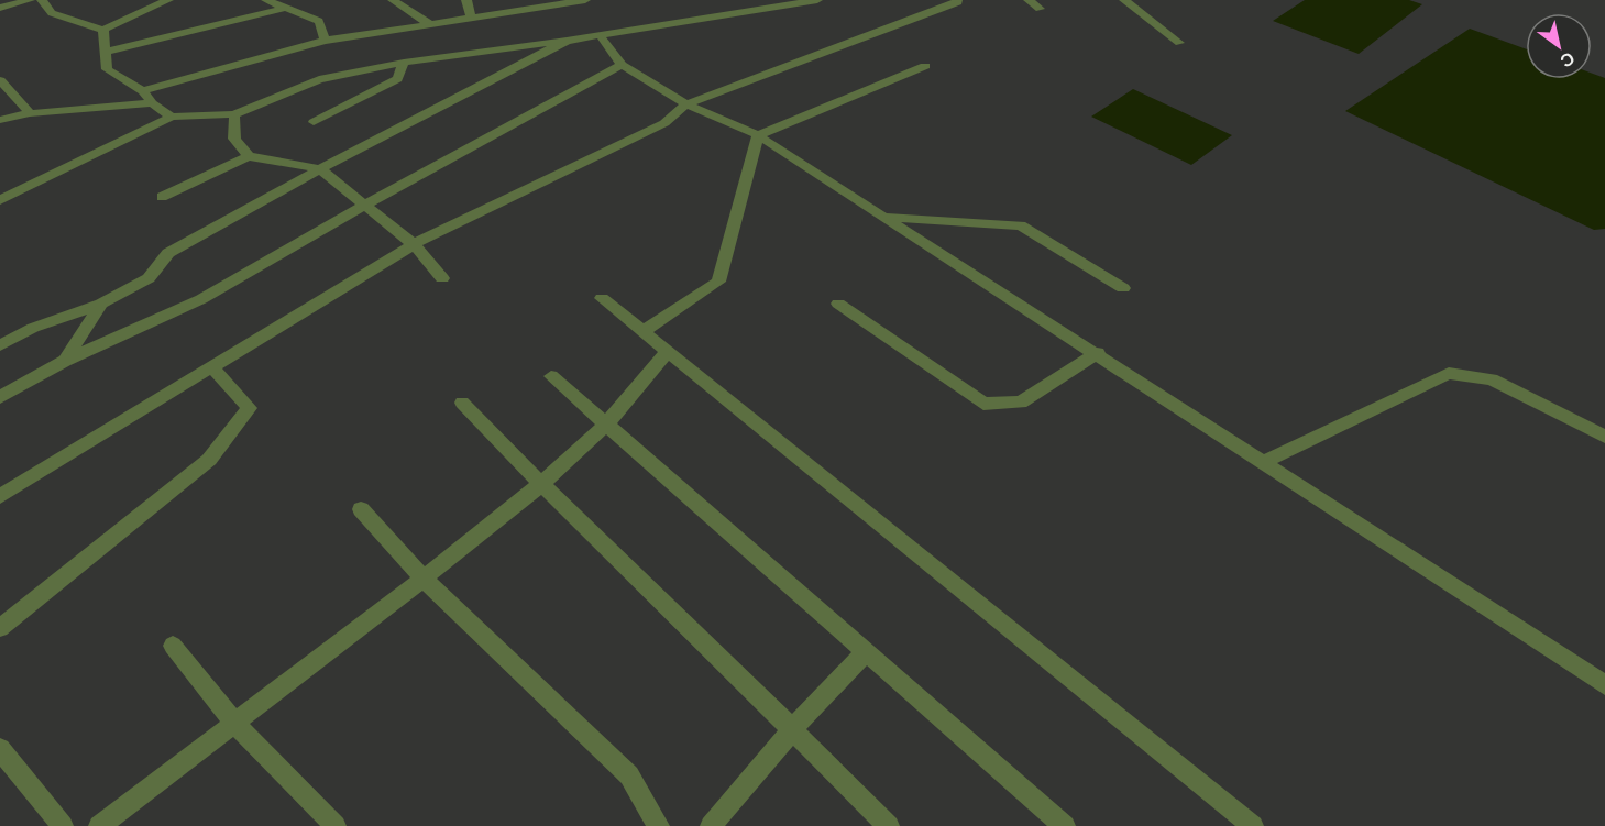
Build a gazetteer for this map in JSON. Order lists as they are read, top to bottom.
{
  "north": "bottom right"
}
